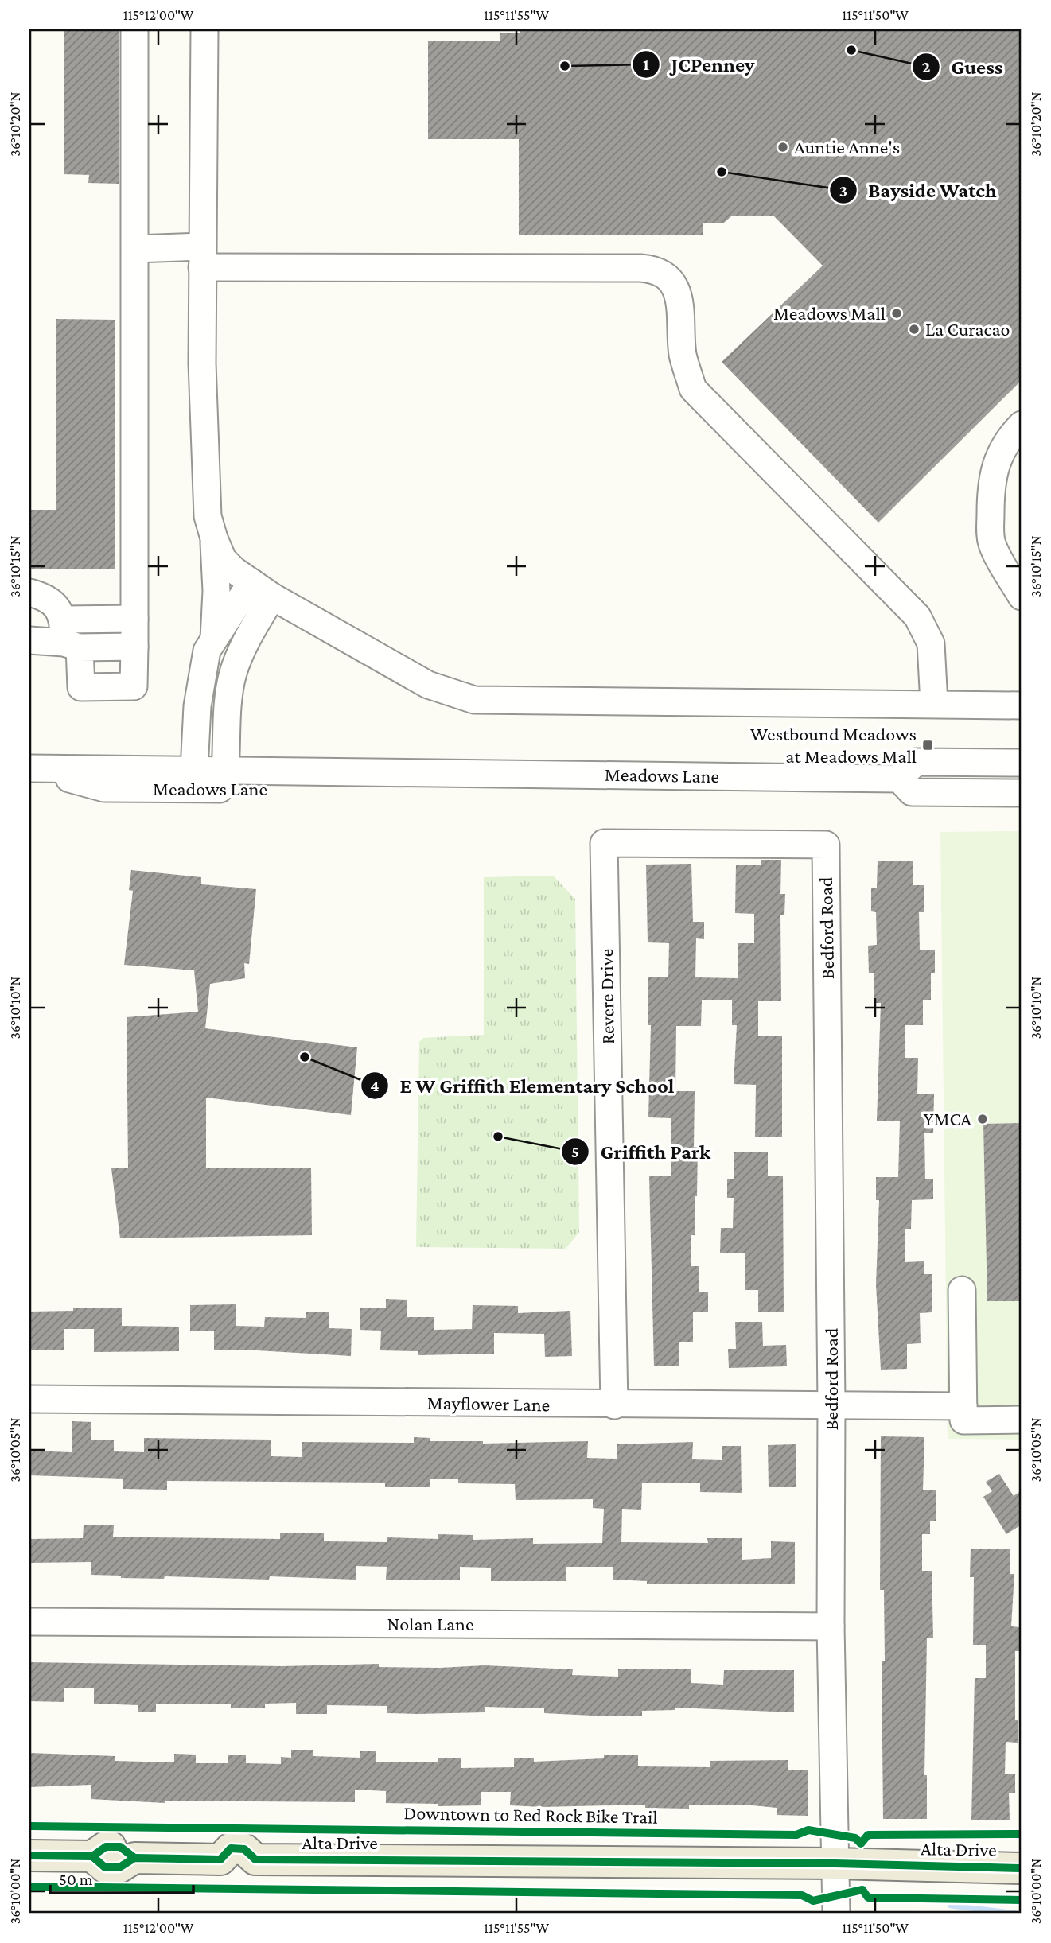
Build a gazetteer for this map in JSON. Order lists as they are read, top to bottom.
{
  "streets": {
    "main road": ["Alta Drive"],
    "street": [
      "Meadows Lane",
      "Bedford Road",
      "Revere Drive",
      "Mayflower Lane",
      "Nolan Lane"
    ],
    "cycle path": ["Downtown to Red Rock Bike Trail"]
  },
  "crossings": [
    ["Bedford Road", "Revere Drive"],
    ["Bedford Road", "Mayflower Lane"],
    ["Bedford Road", "Nolan Lane"],
    ["Bedford Road", "Alta Drive"],
    ["Revere Drive", "Mayflower Lane"]
  ],
  "places": {
    "other": [
      "Guess",
      "JCPenney",
      "Auntie Anne's",
      "Bayside Watch",
      "Meadows Mall",
      "La Curacao",
      "E W Griffith Elementary School",
      "YMCA",
      "Griffith Park"
    ],
    "transit": ["Westbound Meadows at Meadows Mall"]
  },
  "scale_bar": "50 m",
  "coordinates": [
    "115°12'00\"W",
    "115°11'55\"W",
    "115°11'50\"W",
    "36°10'20\"N",
    "36°10'15\"N",
    "36°10'10\"N",
    "36°10'05\"N",
    "36°10'00\"N"
  ]
}
